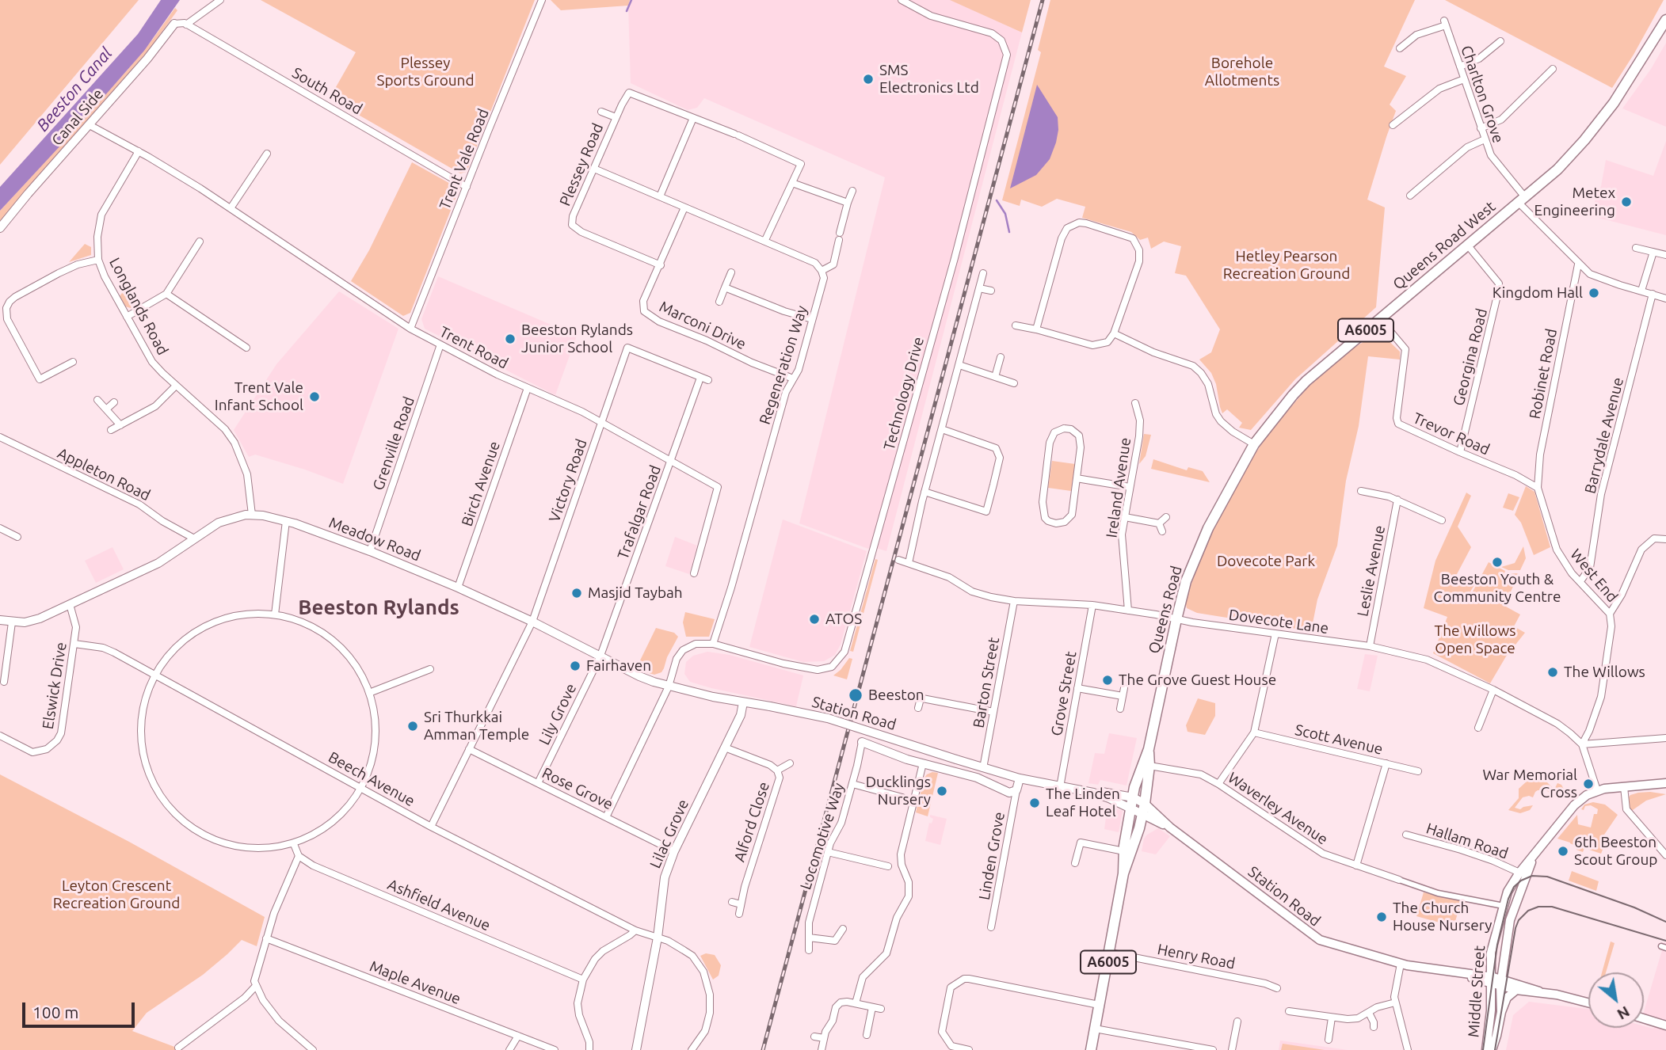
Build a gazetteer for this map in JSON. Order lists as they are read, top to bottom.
{
  "streets": {
    "main road": [
      "Queens Road West",
      "A6005",
      "Queens Road",
      "Station Road",
      "Middle Street"
    ],
    "street": [
      "South Road",
      "Charlton Grove",
      "Canal Side",
      "Trent Vale Road",
      "Plessey Road",
      "Longlands Road",
      "Marconi Drive",
      "Trent Road",
      "Georgina Road",
      "Regeneration Way",
      "Robinet Road",
      "Technology Drive",
      "Trevor Road",
      "Barrydale Avenue",
      "Grenville Road",
      "Appleton Road",
      "Victory Road",
      "Birch Avenue",
      "Ireland Avenue",
      "Trafalgar Road",
      "Meadow Road",
      "Leslie Avenue",
      "West End",
      "Dovecote Lane",
      "Barton Street",
      "Elswick Drive",
      "Grove Street",
      "Lily Grove",
      "Scott Avenue",
      "Beech Avenue",
      "Rose Grove",
      "Waverley Avenue",
      "Alford Close",
      "Lilac Grove",
      "Locomotive Way",
      "Hallam Road",
      "Linden Grove",
      "Ashfield Avenue",
      "Henry Road",
      "Maple Avenue"
    ]
  },
  "crossings": [
    ["South Road", "Canal Side"],
    ["South Road", "Trent Vale Road"],
    ["Charlton Grove", "Queens Road West"],
    ["Charlton Grove", "Robinet Road"],
    ["Charlton Grove", "Barrydale Avenue"],
    ["Canal Side", "Trent Road"],
    ["Trent Vale Road", "Trent Road"],
    ["Plessey Road", "Marconi Drive"],
    ["Queens Road West", "Georgina Road"],
    ["Queens Road West", "Trevor Road"],
    ["Queens Road West", "Queens Road"],
    ["Longlands Road", "Trent Road"],
    ["Longlands Road", "Meadow Road"],
    ["Marconi Drive", "Regeneration Way"],
    ["Trent Road", "Grenville Road"],
    ["Trent Road", "Victory Road"],
    ["Trent Road", "Birch Avenue"],
    ["Trent Road", "Trafalgar Road"],
    ["Georgina Road", "Trevor Road"],
    ["Regeneration Way", "Technology Drive"],
    ["Robinet Road", "Trevor Road"],
    ["Robinet Road", "West End"],
    ["Technology Drive", "Meadow Road"],
    ["Trevor Road", "West End"],
    ["Barrydale Avenue", "West End"],
    ["Grenville Road", "Meadow Road"],
    ["Appleton Road", "Meadow Road"],
    ["Victory Road", "Trafalgar Road"],
    ["Victory Road", "Meadow Road"],
    ["Victory Road", "Beech Avenue"],
    ["Victory Road", "Rose Grove"],
    ["Birch Avenue", "Meadow Road"],
    ["Ireland Avenue", "Dovecote Lane"],
    ["Trafalgar Road", "Meadow Road"],
    ["Trafalgar Road", "Lily Grove"],
    ["Meadow Road", "Elswick Drive"],
    ["Meadow Road", "Station Road"],
    ["Meadow Road", "Lily Grove"],
    ["Meadow Road", "Lilac Grove"],
    ["Leslie Avenue", "Dovecote Lane"],
    ["West End", "Dovecote Lane"],
    ["Queens Road", "Dovecote Lane"],
    ["Queens Road", "Station Road"],
    ["Queens Road", "Waverley Avenue"],
    ["Queens Road", "Henry Road"],
    ["Dovecote Lane", "Barton Street"],
    ["Dovecote Lane", "Grove Street"],
    ["Barton Street", "Station Road"],
    ["Elswick Drive", "Beech Avenue"],
    ["Grove Street", "Station Road"],
    ["Station Road", "Lilac Grove"],
    ["Station Road", "Locomotive Way"],
    ["Station Road", "Linden Grove"],
    ["Station Road", "Middle Street"],
    ["Lily Grove", "Rose Grove"],
    ["Beech Avenue", "Lilac Grove"],
    ["Rose Grove", "Lilac Grove"],
    ["Waverley Avenue", "Middle Street"],
    ["Alford Close", "Lilac Grove"],
    ["Hallam Road", "Middle Street"]
  ],
  "districts": ["Beeston Rylands"],
  "water": ["Beeston Canal"],
  "parks": [
    "Plessey Sports Ground",
    "Borehole Allotments",
    "Hetley Pearson Recreation Ground",
    "Dovecote Park",
    "The Willows Open Space",
    "Leyton Crescent Recreation Ground"
  ],
  "places": [
    "SMS Electronics Ltd",
    "Metex Engineering",
    "Kingdom Hall",
    "Beeston Rylands Junior School",
    "Trent Vale Infant School",
    "Beeston Youth & Community Centre",
    "Masjid Taybah",
    "ATOS",
    "Fairhaven",
    "The Willows",
    "The Grove Guest House",
    "Beeston",
    "Sri Thurkkai Amman Temple",
    "War Memorial Cross",
    "Ducklings Nursery",
    "The Linden Leaf Hotel",
    "6th Beeston Scout Group",
    "The Church House Nursery"
  ],
  "scale_bar": "100 m",
  "north": "bottom right"
}
